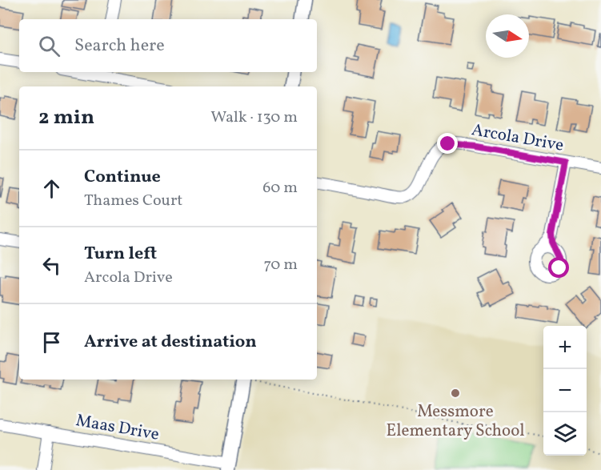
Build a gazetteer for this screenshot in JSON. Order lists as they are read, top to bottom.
{
  "streets": {
    "street": ["Arcola Drive", "Maas Drive"]
  },
  "places": ["Messmore Elementary School"],
  "north": "right",
  "page": {
    "search": "Search here",
    "heading": ["2 min", "Walk · 130 m"],
    "list": [
      ["Continue", "Thames Court", "60 m"],
      ["Turn left", "Arcola Drive", "70 m"],
      "Arrive at destination"
    ],
    "map_buttons": ["+", "−"]
  }
}
